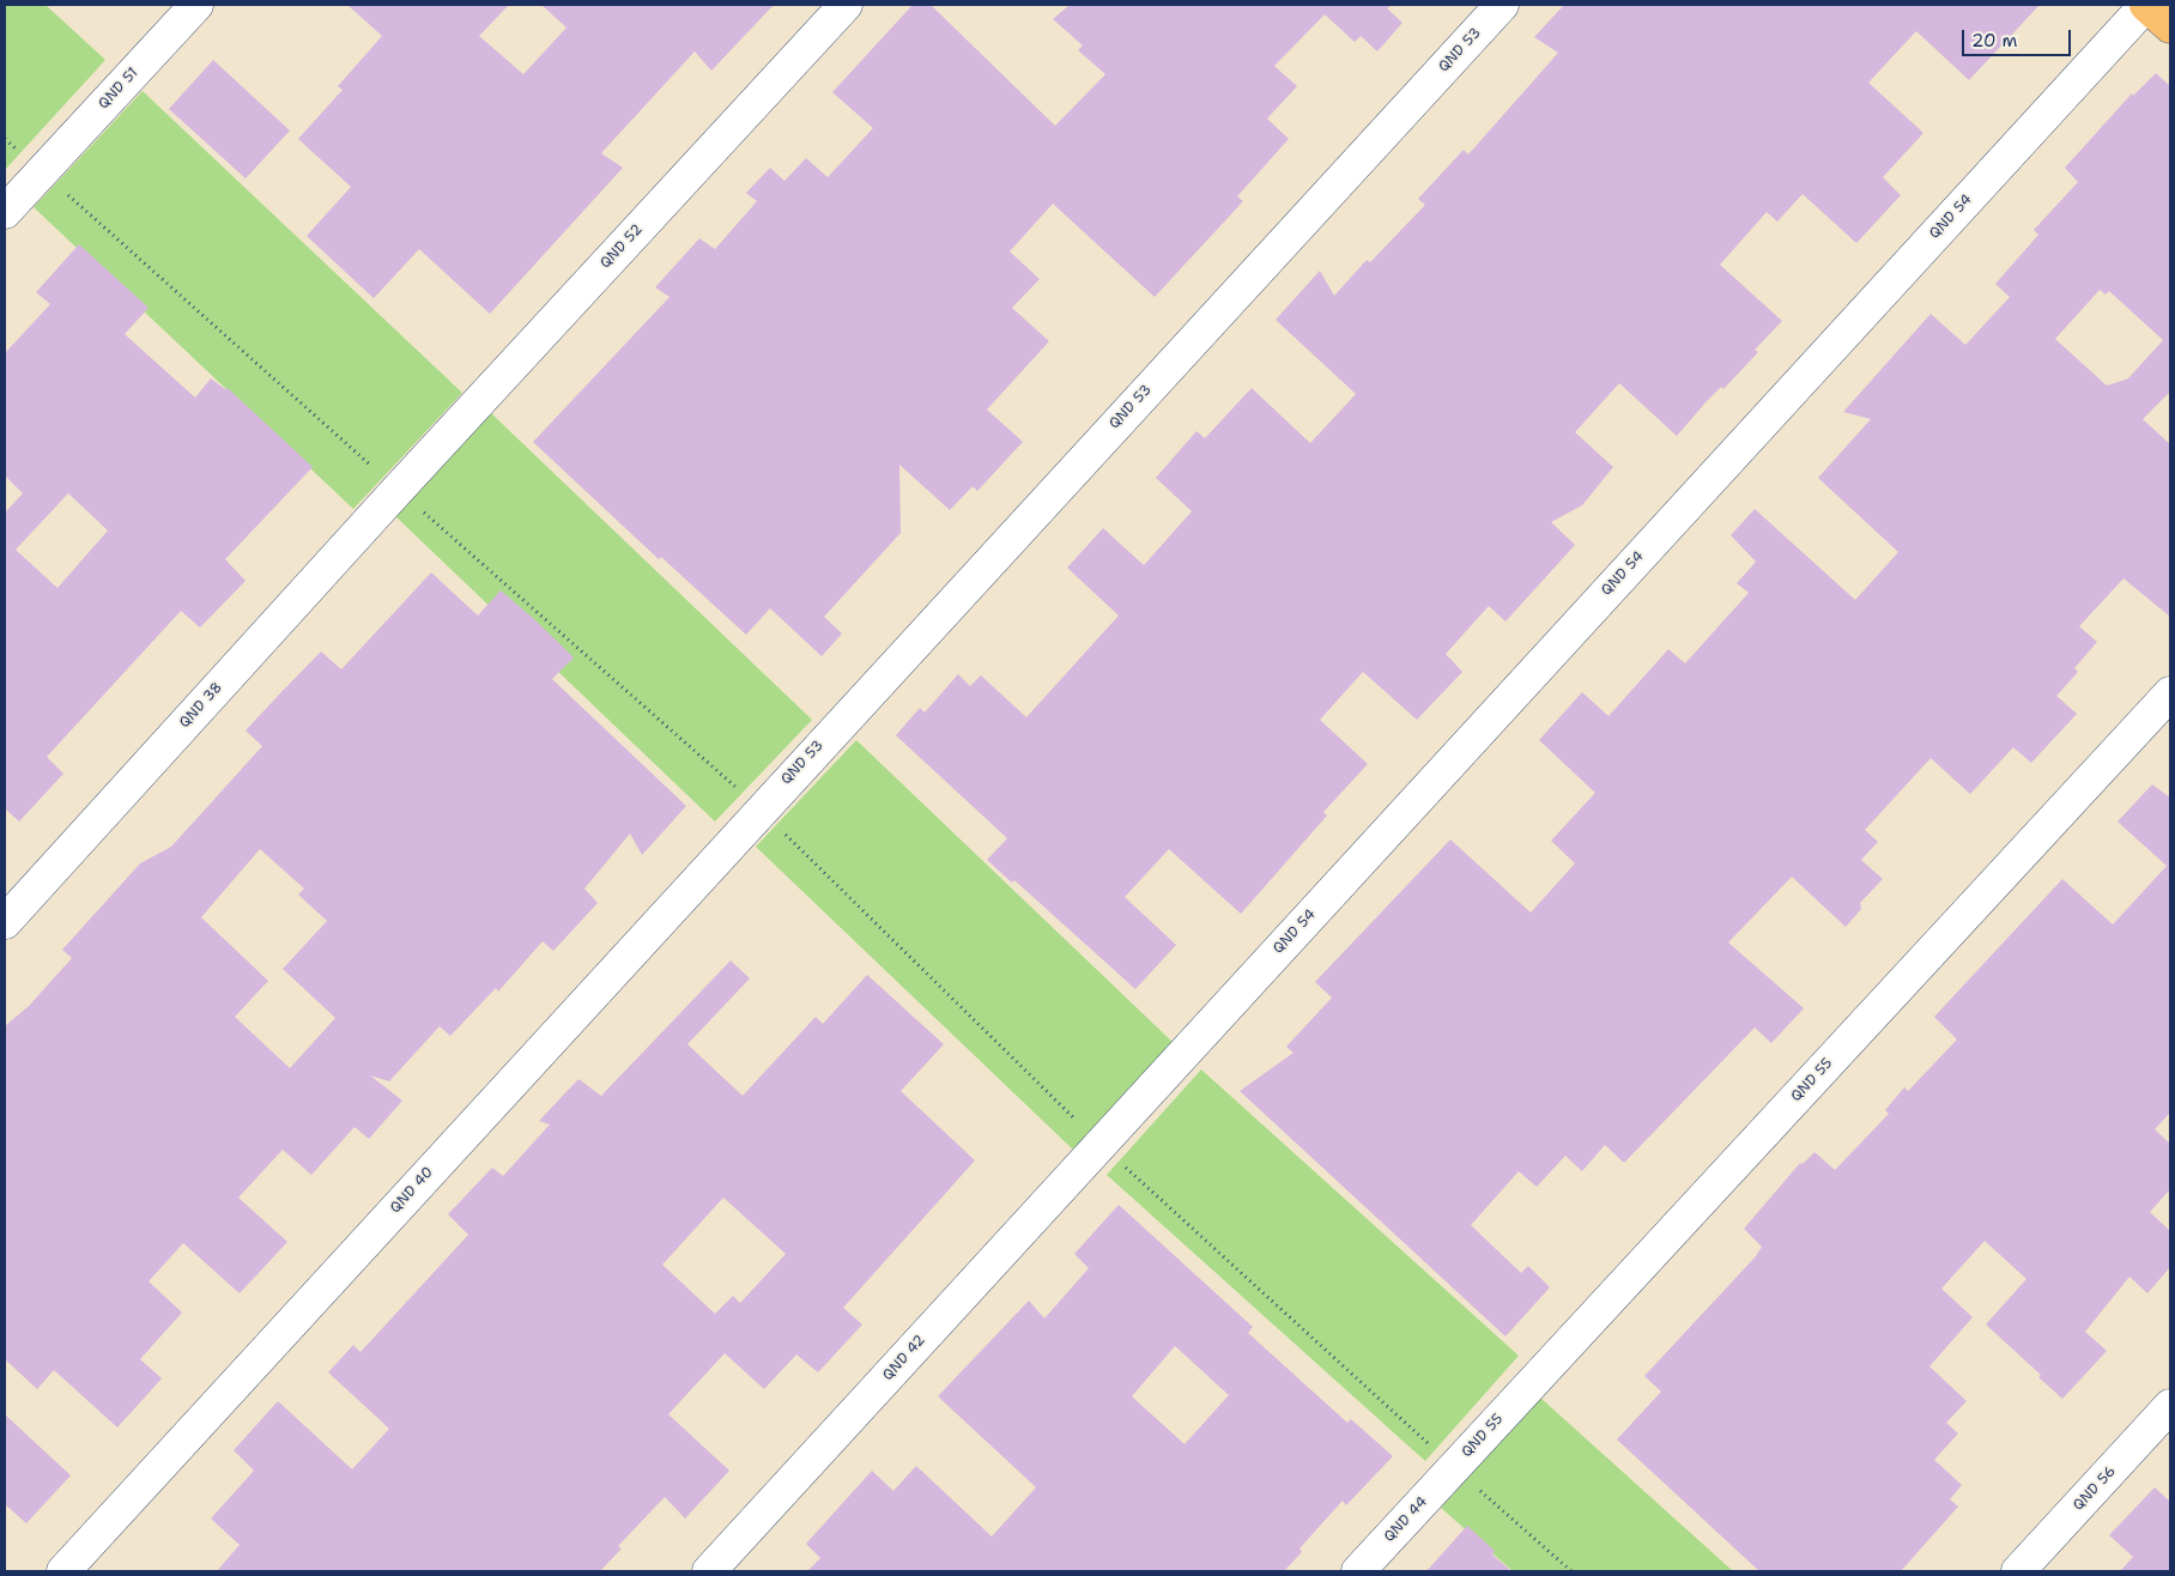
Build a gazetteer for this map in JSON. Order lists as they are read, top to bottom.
{
  "streets": {
    "street": [
      "QND 53",
      "QND 51",
      "QND 54",
      "QND 52",
      "QND 38",
      "QND 55",
      "QND 40",
      "QND 42",
      "QND 56",
      "QND 44"
    ]
  },
  "crossings": [
    ["QND 53", "QND 40"],
    ["QND 54", "QND 42"],
    ["QND 52", "QND 38"],
    ["QND 55", "QND 44"]
  ],
  "scale_bar": "20 m"
}
